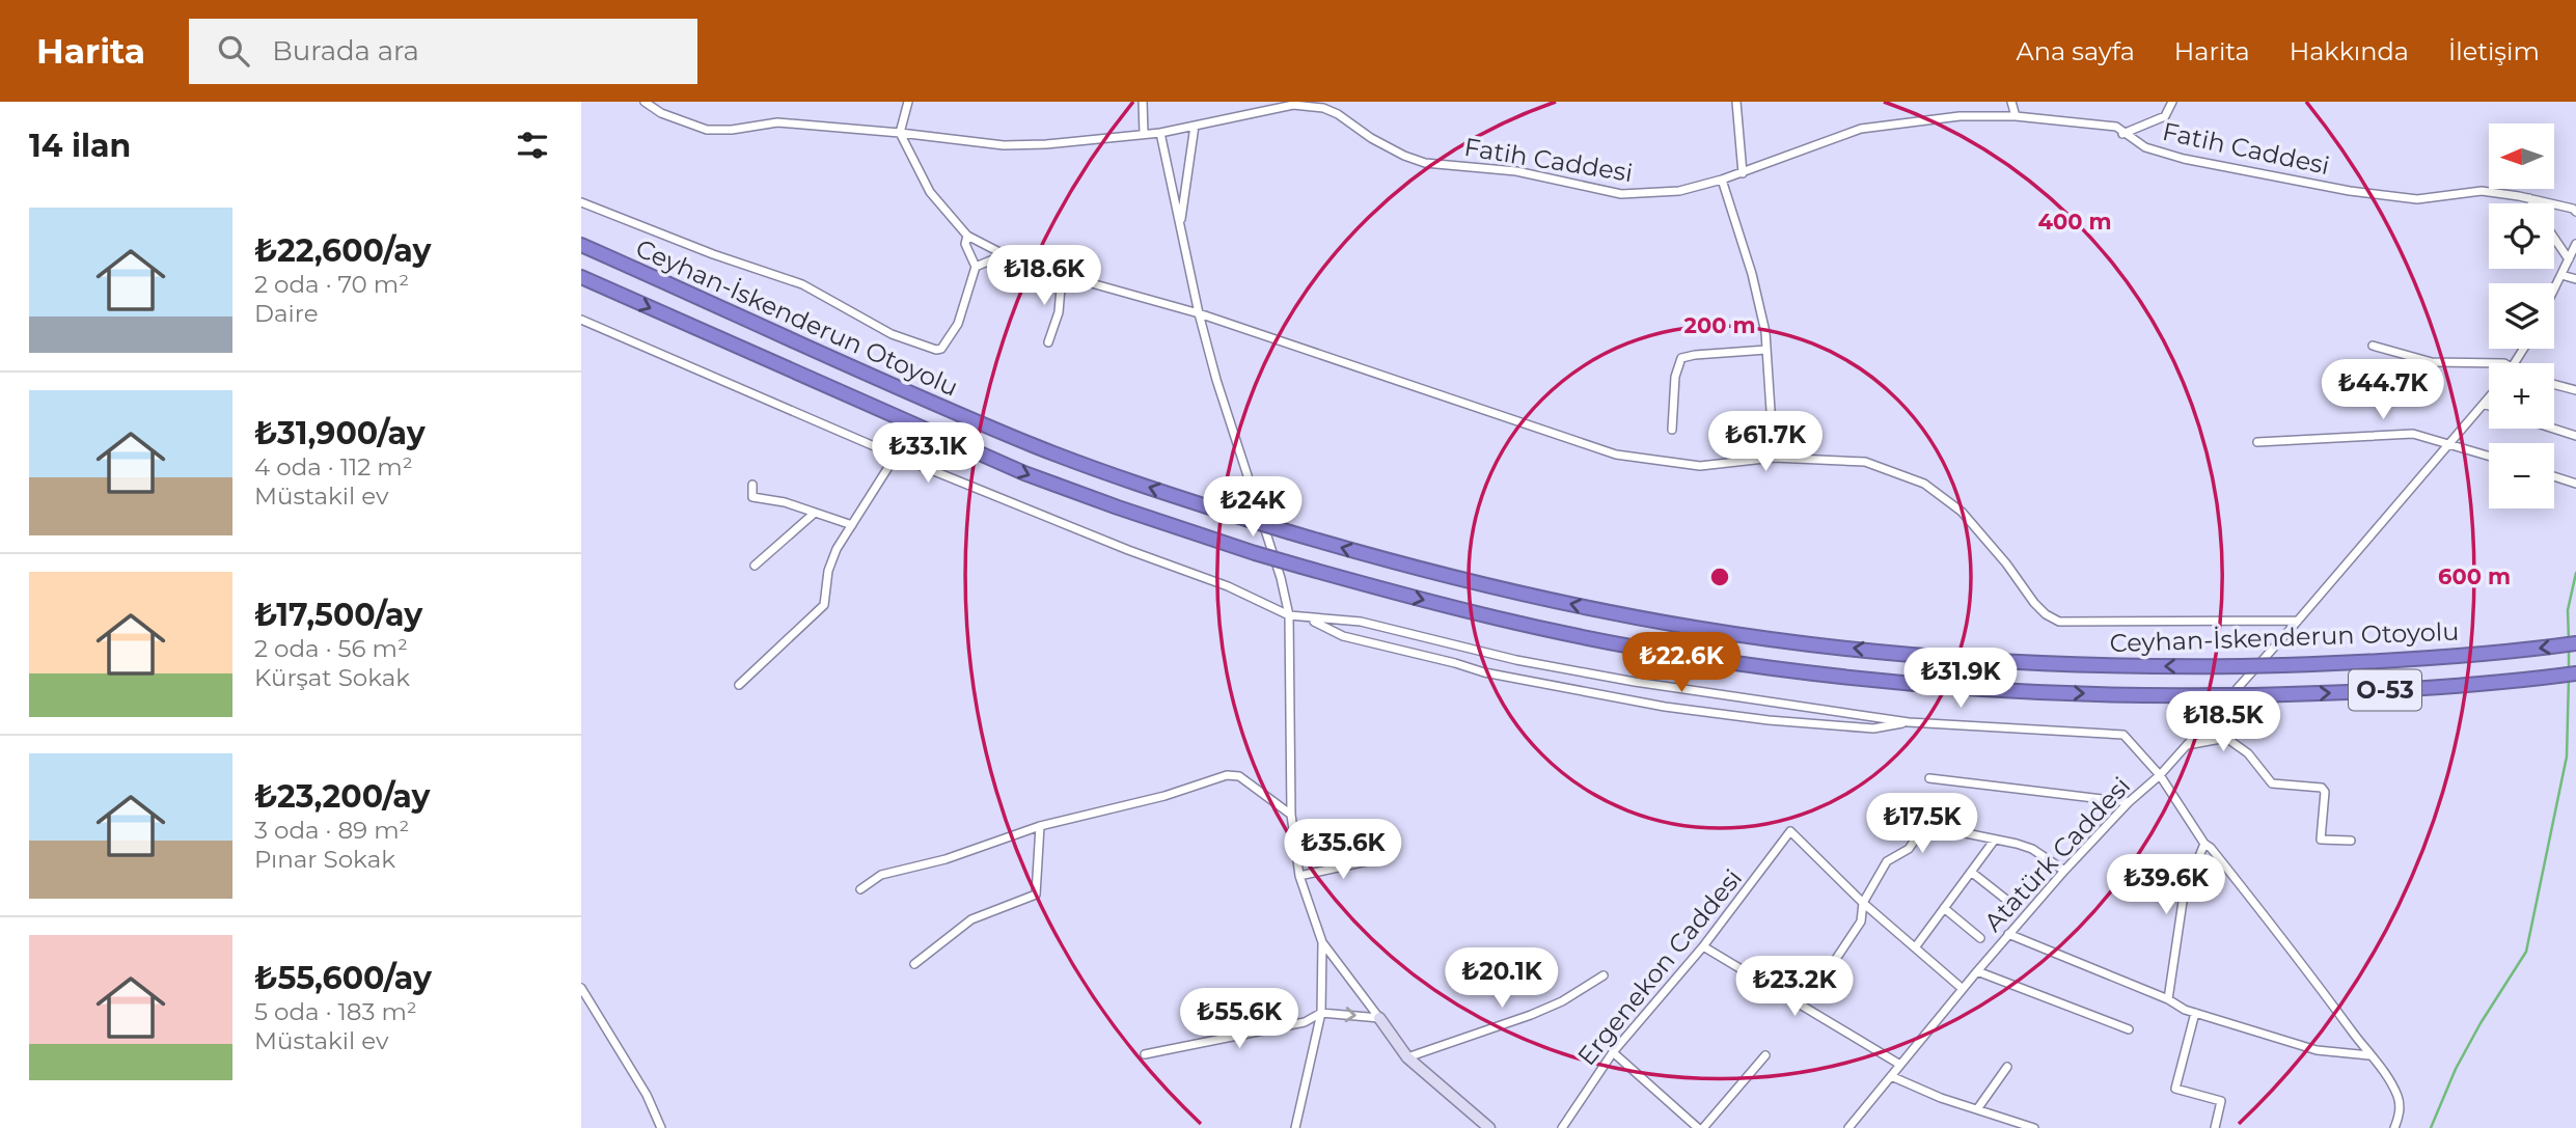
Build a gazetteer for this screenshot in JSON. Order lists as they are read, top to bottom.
{
  "streets": {
    "highway": ["Ceyhan-İskenderun Otoyolu", "O-53"],
    "street": ["Fatih Caddesi", "Atatürk Caddesi", "Ergenekon Caddesi"]
  },
  "north": "left",
  "page": {
    "header": "Harita",
    "search": "Burada ara",
    "nav": [
      "Ana sayfa",
      "Harita",
      "Hakkında",
      "İletişim"
    ],
    "heading": "14 ilan",
    "map_buttons": ["+", "−"],
    "list": [
      {
        "name": "₺22,600/ay",
        "note": "2 oda · 70 m² · Daire"
      },
      {
        "name": "₺31,900/ay",
        "note": "4 oda · 112 m² · Müstakil ev"
      },
      {
        "name": "₺17,500/ay",
        "note": "2 oda · 56 m² · Kürşat Sokak"
      },
      {
        "name": "₺23,200/ay",
        "note": "3 oda · 89 m² · Pınar Sokak"
      },
      {
        "name": "₺55,600/ay",
        "note": "5 oda · 183 m² · Müstakil ev"
      }
    ],
    "price": [
      "₺18.6K",
      "₺44.7K",
      "₺61.7K",
      "₺33.1K",
      "₺24K",
      "₺22.6K",
      "₺31.9K",
      "₺18.5K",
      "₺17.5K",
      "₺35.6K",
      "₺39.6K",
      "₺20.1K",
      "₺23.2K",
      "₺55.6K"
    ]
  },
  "rings": ["400 m", "200 m", "600 m"]
}
